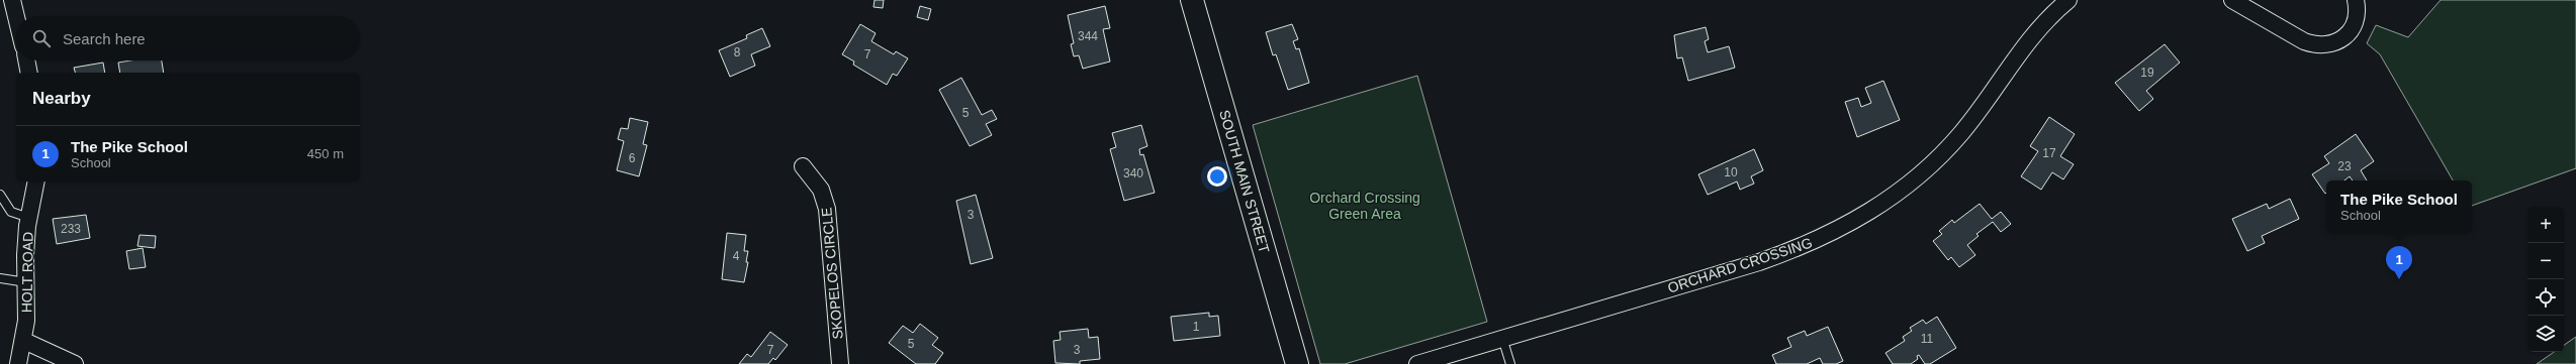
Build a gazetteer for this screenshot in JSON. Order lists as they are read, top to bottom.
{
  "streets": {
    "main road": ["SOUTH MAIN STREET"],
    "street": ["ORCHARD CROSSING", "HOLT ROAD", "SKOPELOS CIRCLE"]
  },
  "parks": ["Orchard Crossing Green Area"],
  "house_numbers": [
    "344",
    "8",
    "7",
    "19",
    "5",
    "17",
    "6",
    "23",
    "10",
    "340",
    "3",
    "233",
    "4",
    "1",
    "11",
    "5",
    "7",
    "3"
  ],
  "page": {
    "search": "Search here",
    "heading": "Nearby",
    "list": [
      {
        "mark": "1",
        "name": "The Pike School",
        "note": "School",
        "value": "450 m"
      }
    ],
    "popup": ["The Pike School", "School"],
    "map_buttons": ["+", "−"],
    "pins": "1"
  }
}
